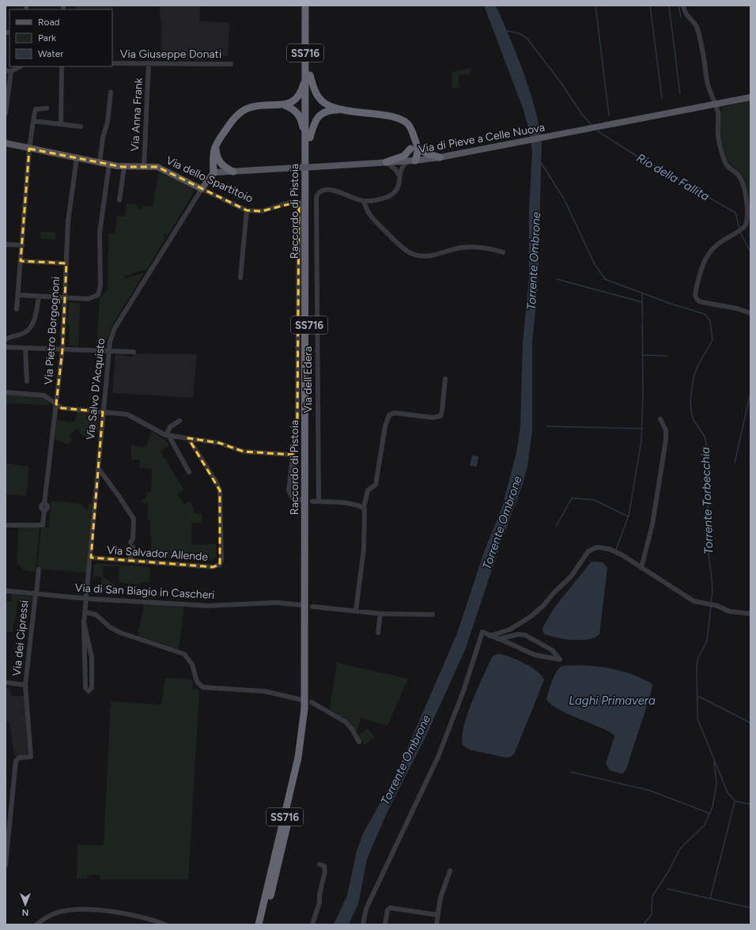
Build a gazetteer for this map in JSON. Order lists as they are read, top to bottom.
{
  "streets": {
    "highway": ["SS716", "Raccordo di Pistoia"],
    "main road": ["Via di Pieve a Celle Nuova", "Via dello Spartitoio", "Via Salvo D'Acquisto"],
    "street": [
      "Via Giuseppe Donati",
      "Via Anna Frank",
      "Via Pietro Borgognoni",
      "Via dell'Edera",
      "Via Salvador Allende",
      "Via di San Biagio in Cascheri",
      "Via dei Cipressi"
    ]
  },
  "crossings": [
    ["Via Giuseppe Donati", "Via Anna Frank"],
    ["Via Anna Frank", "Via dello Spartitoio"],
    ["Via di Pieve a Celle Nuova", "Via Salvo D'Acquisto"],
    ["Via dello Spartitoio", "Via Pietro Borgognoni"],
    ["Via dello Spartitoio", "Via dell'Edera"],
    ["Via dello Spartitoio", "Via Salvo D'Acquisto"],
    ["Via Salvo D'Acquisto", "Via Salvador Allende"],
    ["Via Salvo D'Acquisto", "Via di San Biagio in Cascheri"],
    ["Via di San Biagio in Cascheri", "Via dei Cipressi"]
  ],
  "water": [
    "Rio della Fallita",
    "Torrente Ombrone",
    "Torrente Torbecchia",
    "Laghi Primavera"
  ],
  "legend": ["Road", "Park", "Water"],
  "north": "bottom"
}
